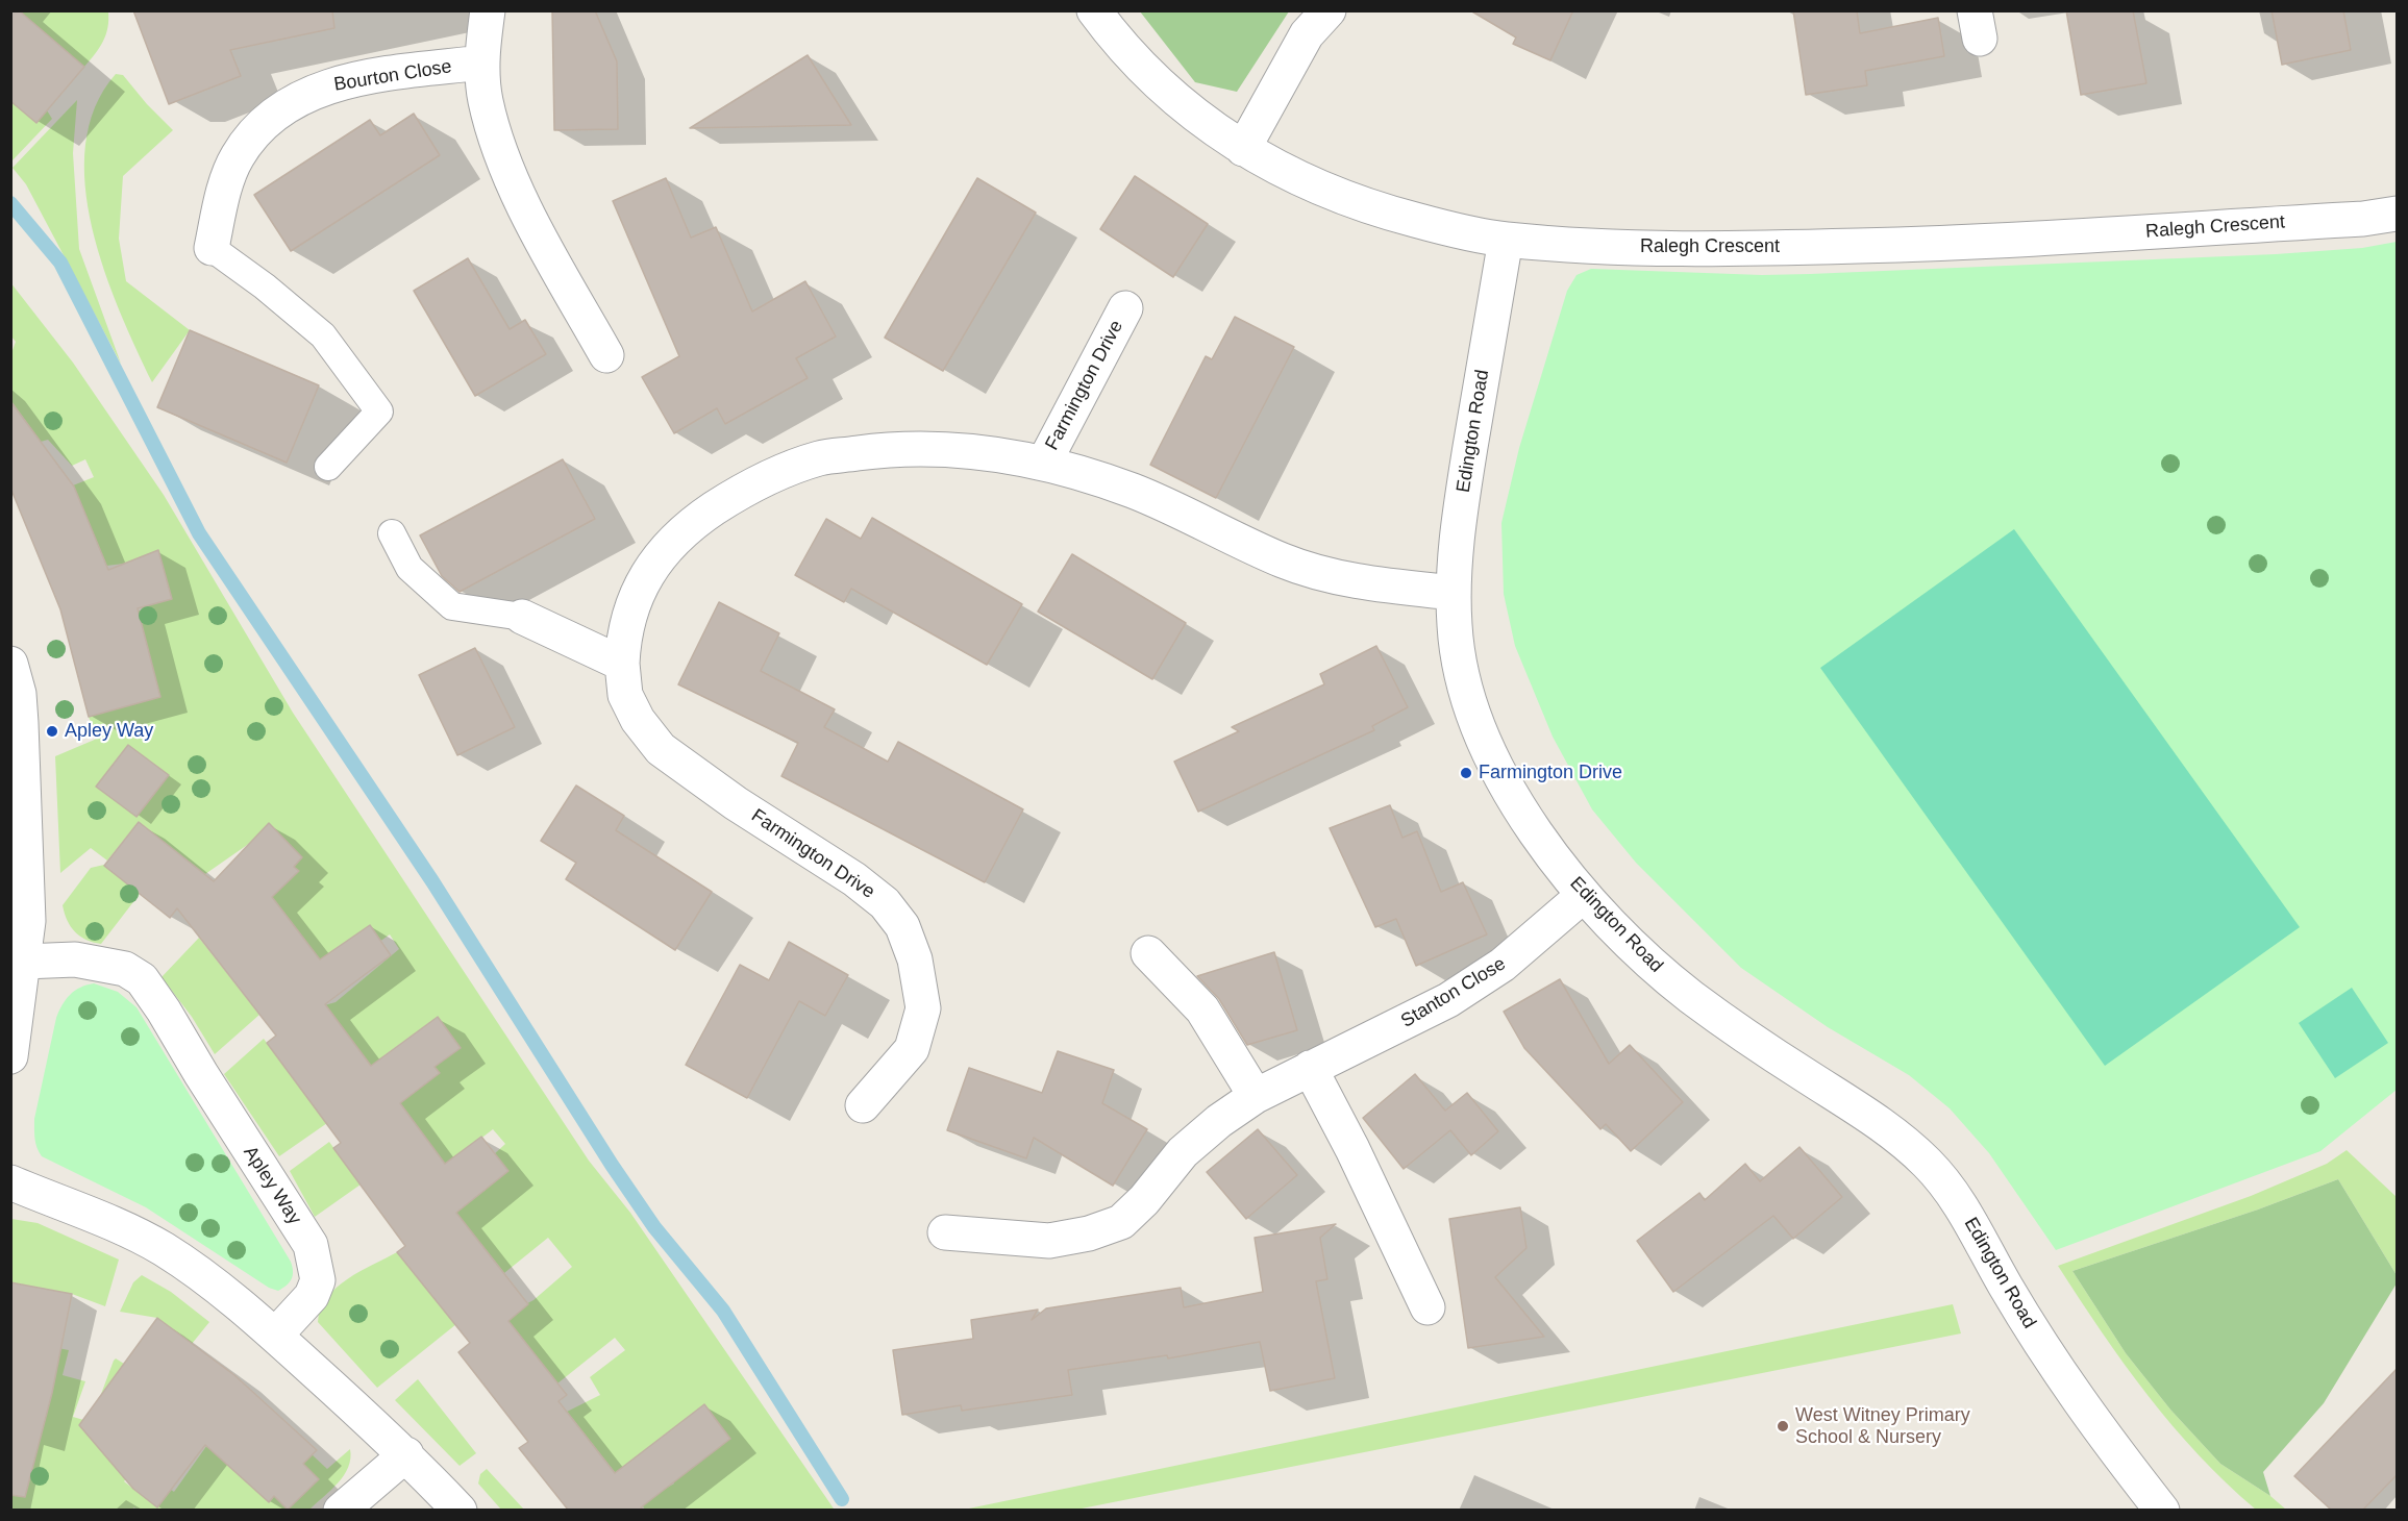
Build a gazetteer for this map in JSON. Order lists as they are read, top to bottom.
{
  "streets": {
    "street": [
      "Bourton Close",
      "Ralegh Crescent",
      "Farmington Drive",
      "Edington Road",
      "Stanton Close",
      "Apley Way"
    ]
  },
  "crossings": [
    ["Ralegh Crescent", "Edington Road"],
    ["Farmington Drive", "Edington Road"],
    ["Edington Road", "Stanton Close"]
  ],
  "places": ["Apley Way", "Farmington Drive", "West Witney Primary School & Nursery"]
}
